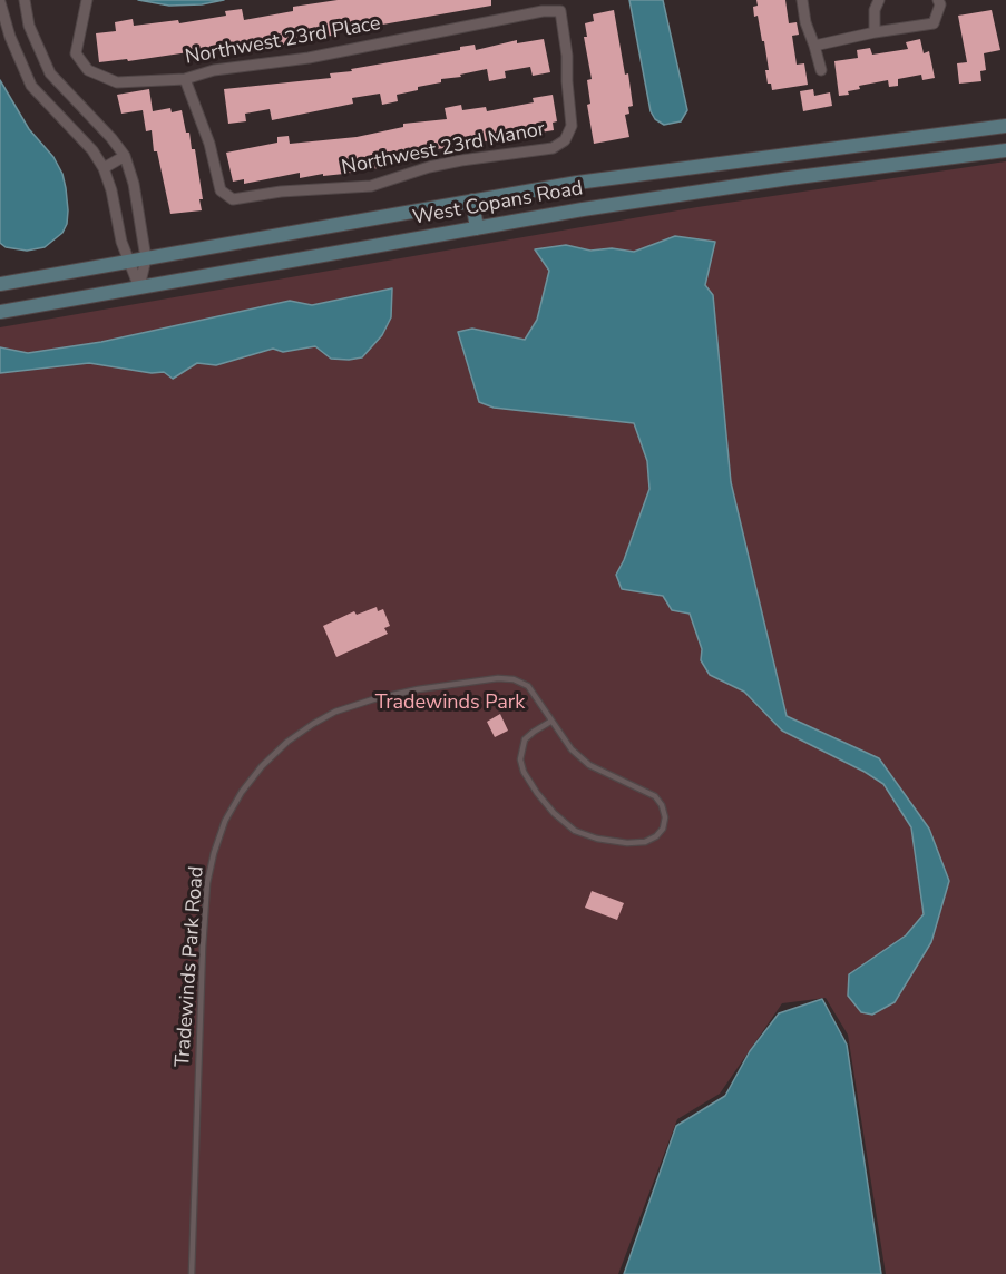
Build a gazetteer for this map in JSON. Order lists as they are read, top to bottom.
{
  "streets": {
    "main road": ["West Copans Road"],
    "street": ["Northwest 23rd Place", "Northwest 23rd Manor"],
    "lane": ["Tradewinds Park Road"]
  },
  "crossings": [
    ["Northwest 23rd Place", "Northwest 23rd Manor"]
  ],
  "parks": ["Tradewinds Park"]
}
